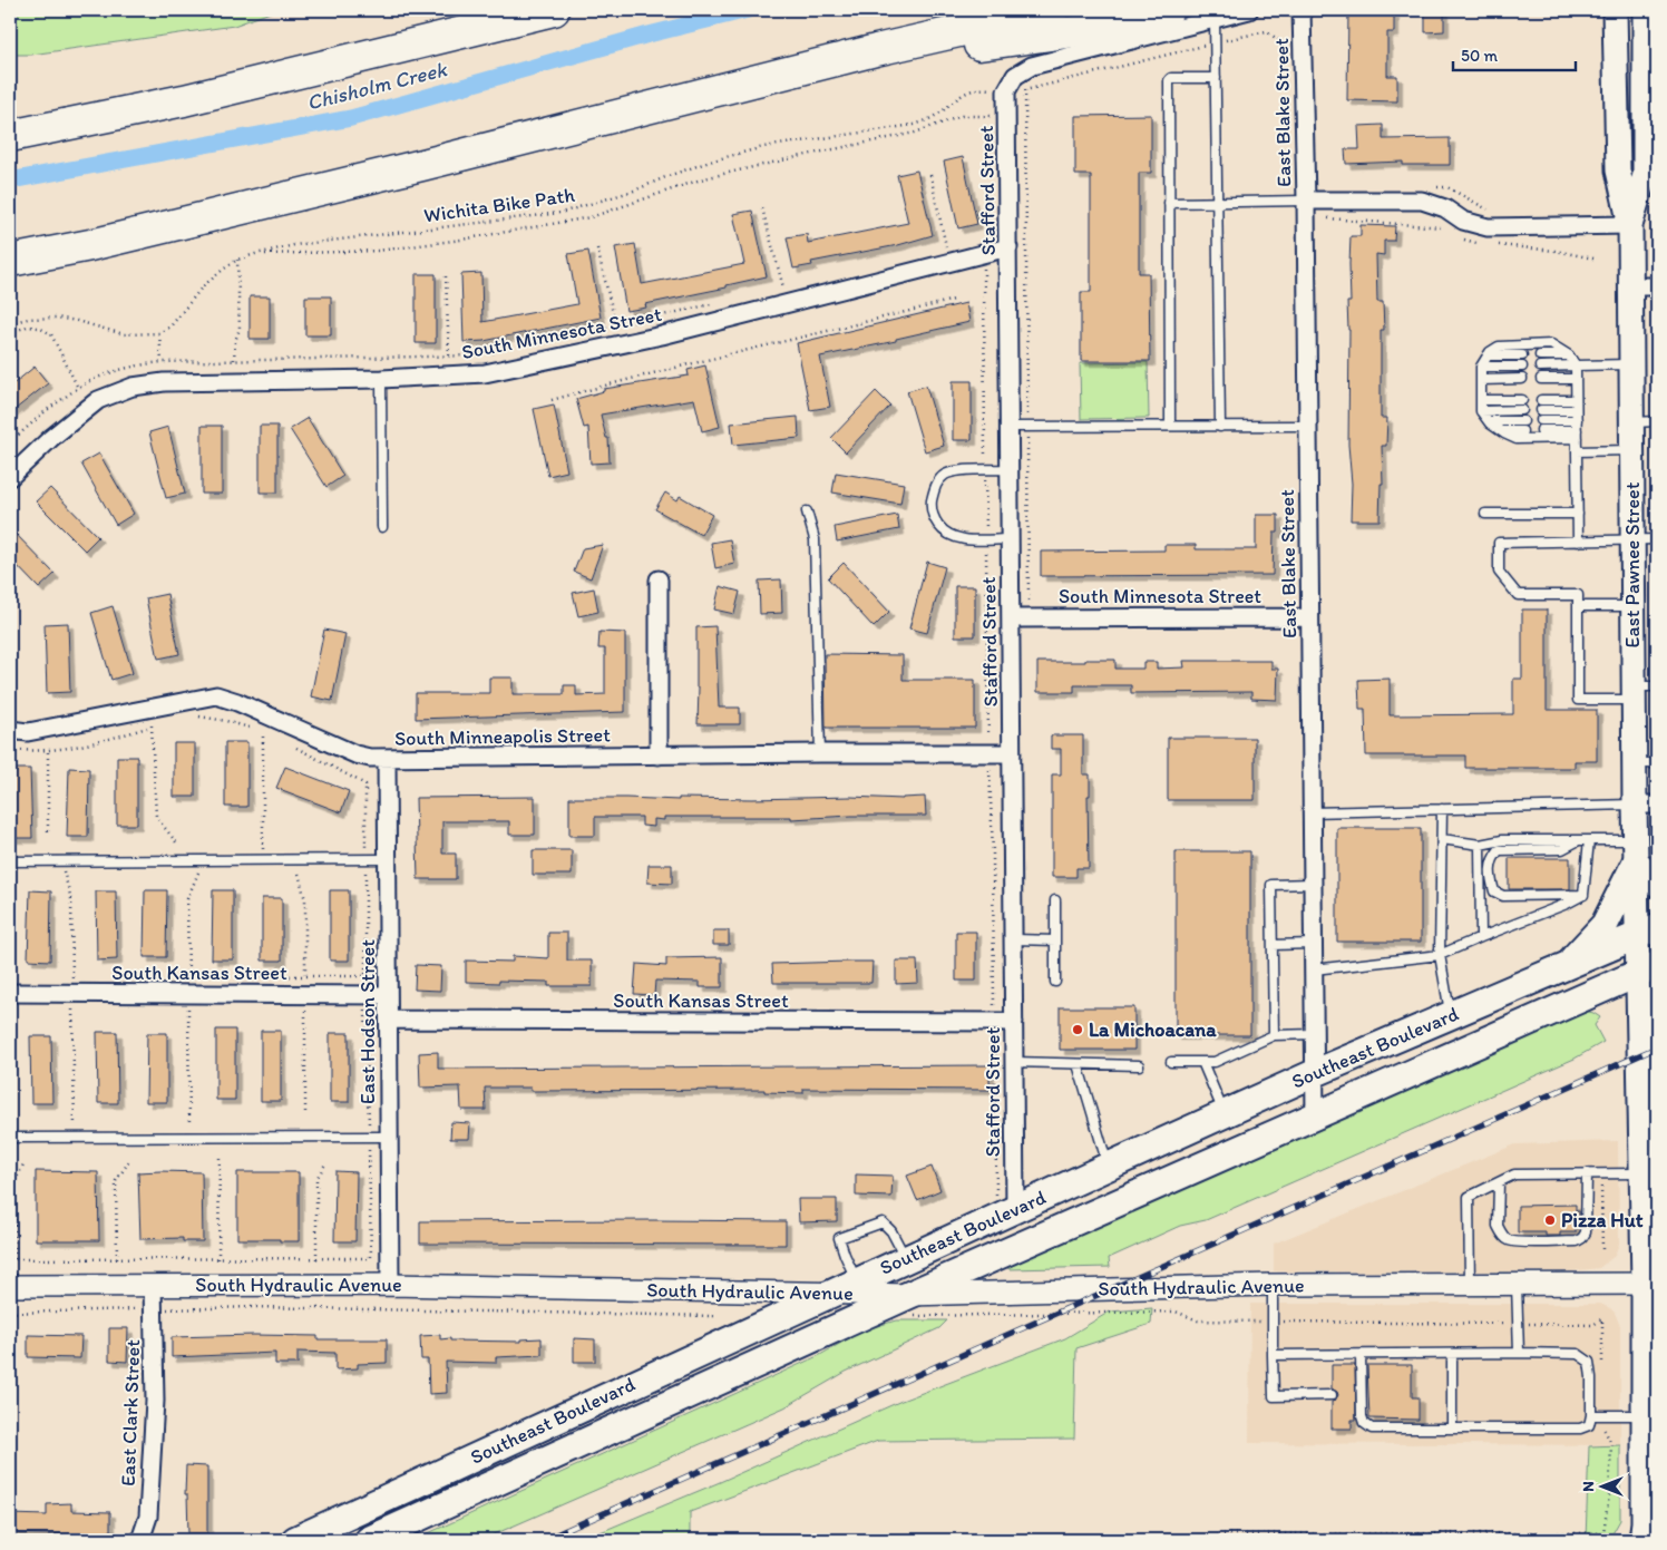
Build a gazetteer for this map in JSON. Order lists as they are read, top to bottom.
{
  "streets": {
    "main road": ["East Pawnee Street", "Southeast Boulevard"],
    "street": [
      "East Blake Street",
      "Stafford Street",
      "South Minnesota Street",
      "South Minneapolis Street",
      "South Kansas Street",
      "East Hodson Street",
      "South Hydraulic Avenue",
      "East Clark Street"
    ],
    "path": ["Wichita Bike Path"]
  },
  "crossings": [
    ["East Blake Street", "South Minnesota Street"],
    ["East Blake Street", "Southeast Boulevard"],
    ["Stafford Street", "Wichita Bike Path"],
    ["Stafford Street", "South Minnesota Street"],
    ["Stafford Street", "South Minneapolis Street"],
    ["Stafford Street", "South Kansas Street"],
    ["Stafford Street", "Southeast Boulevard"],
    ["East Pawnee Street", "Southeast Boulevard"],
    ["East Pawnee Street", "South Hydraulic Avenue"],
    ["South Minneapolis Street", "East Hodson Street"],
    ["South Kansas Street", "East Hodson Street"],
    ["East Hodson Street", "South Hydraulic Avenue"],
    ["Southeast Boulevard", "South Hydraulic Avenue"],
    ["South Hydraulic Avenue", "East Clark Street"]
  ],
  "water": ["Chisholm Creek"],
  "places": ["La Michoacana", "Pizza Hut"],
  "scale_bar": "50 m",
  "north": "left"
}
